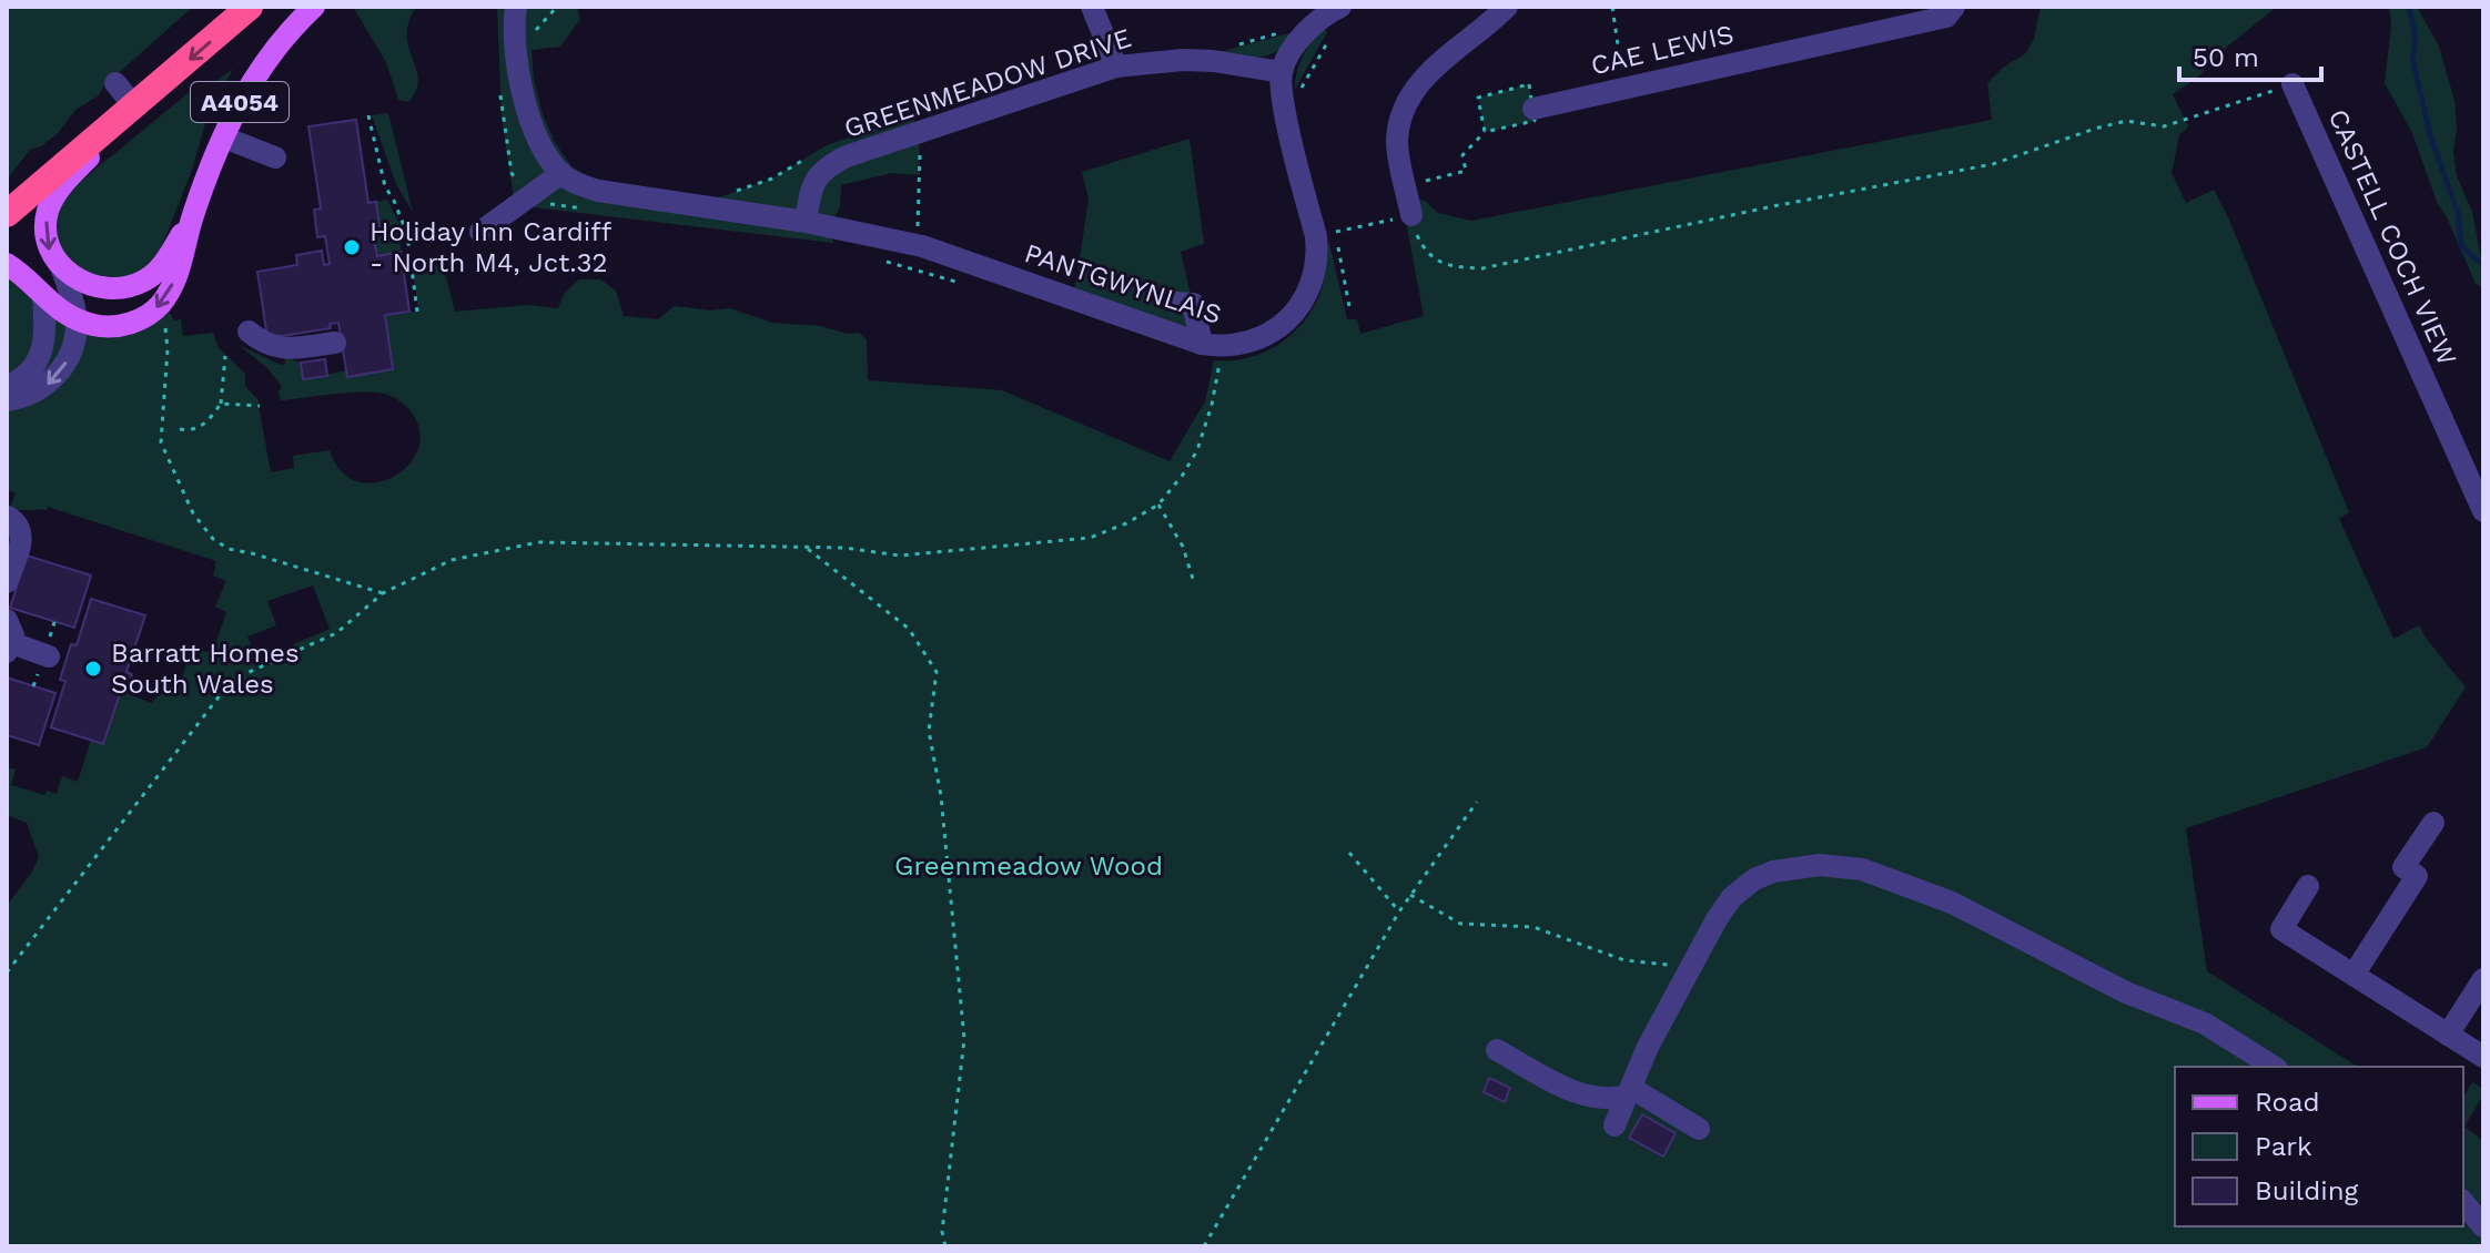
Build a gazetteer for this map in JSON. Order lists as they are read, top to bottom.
{
  "streets": {
    "main road": ["A4054"],
    "street": [
      "CAE LEWIS",
      "GREENMEADOW DRIVE",
      "CASTELL COCH VIEW",
      "PANTGWYNLAIS"
    ]
  },
  "crossings": [
    ["GREENMEADOW DRIVE", "PANTGWYNLAIS"]
  ],
  "parks": ["Greenmeadow Wood"],
  "places": ["Holiday Inn Cardiff - North M4, Jct.32", "Barratt Homes South Wales"],
  "legend": ["Road", "Park", "Building"],
  "scale_bar": "50 m"
}
